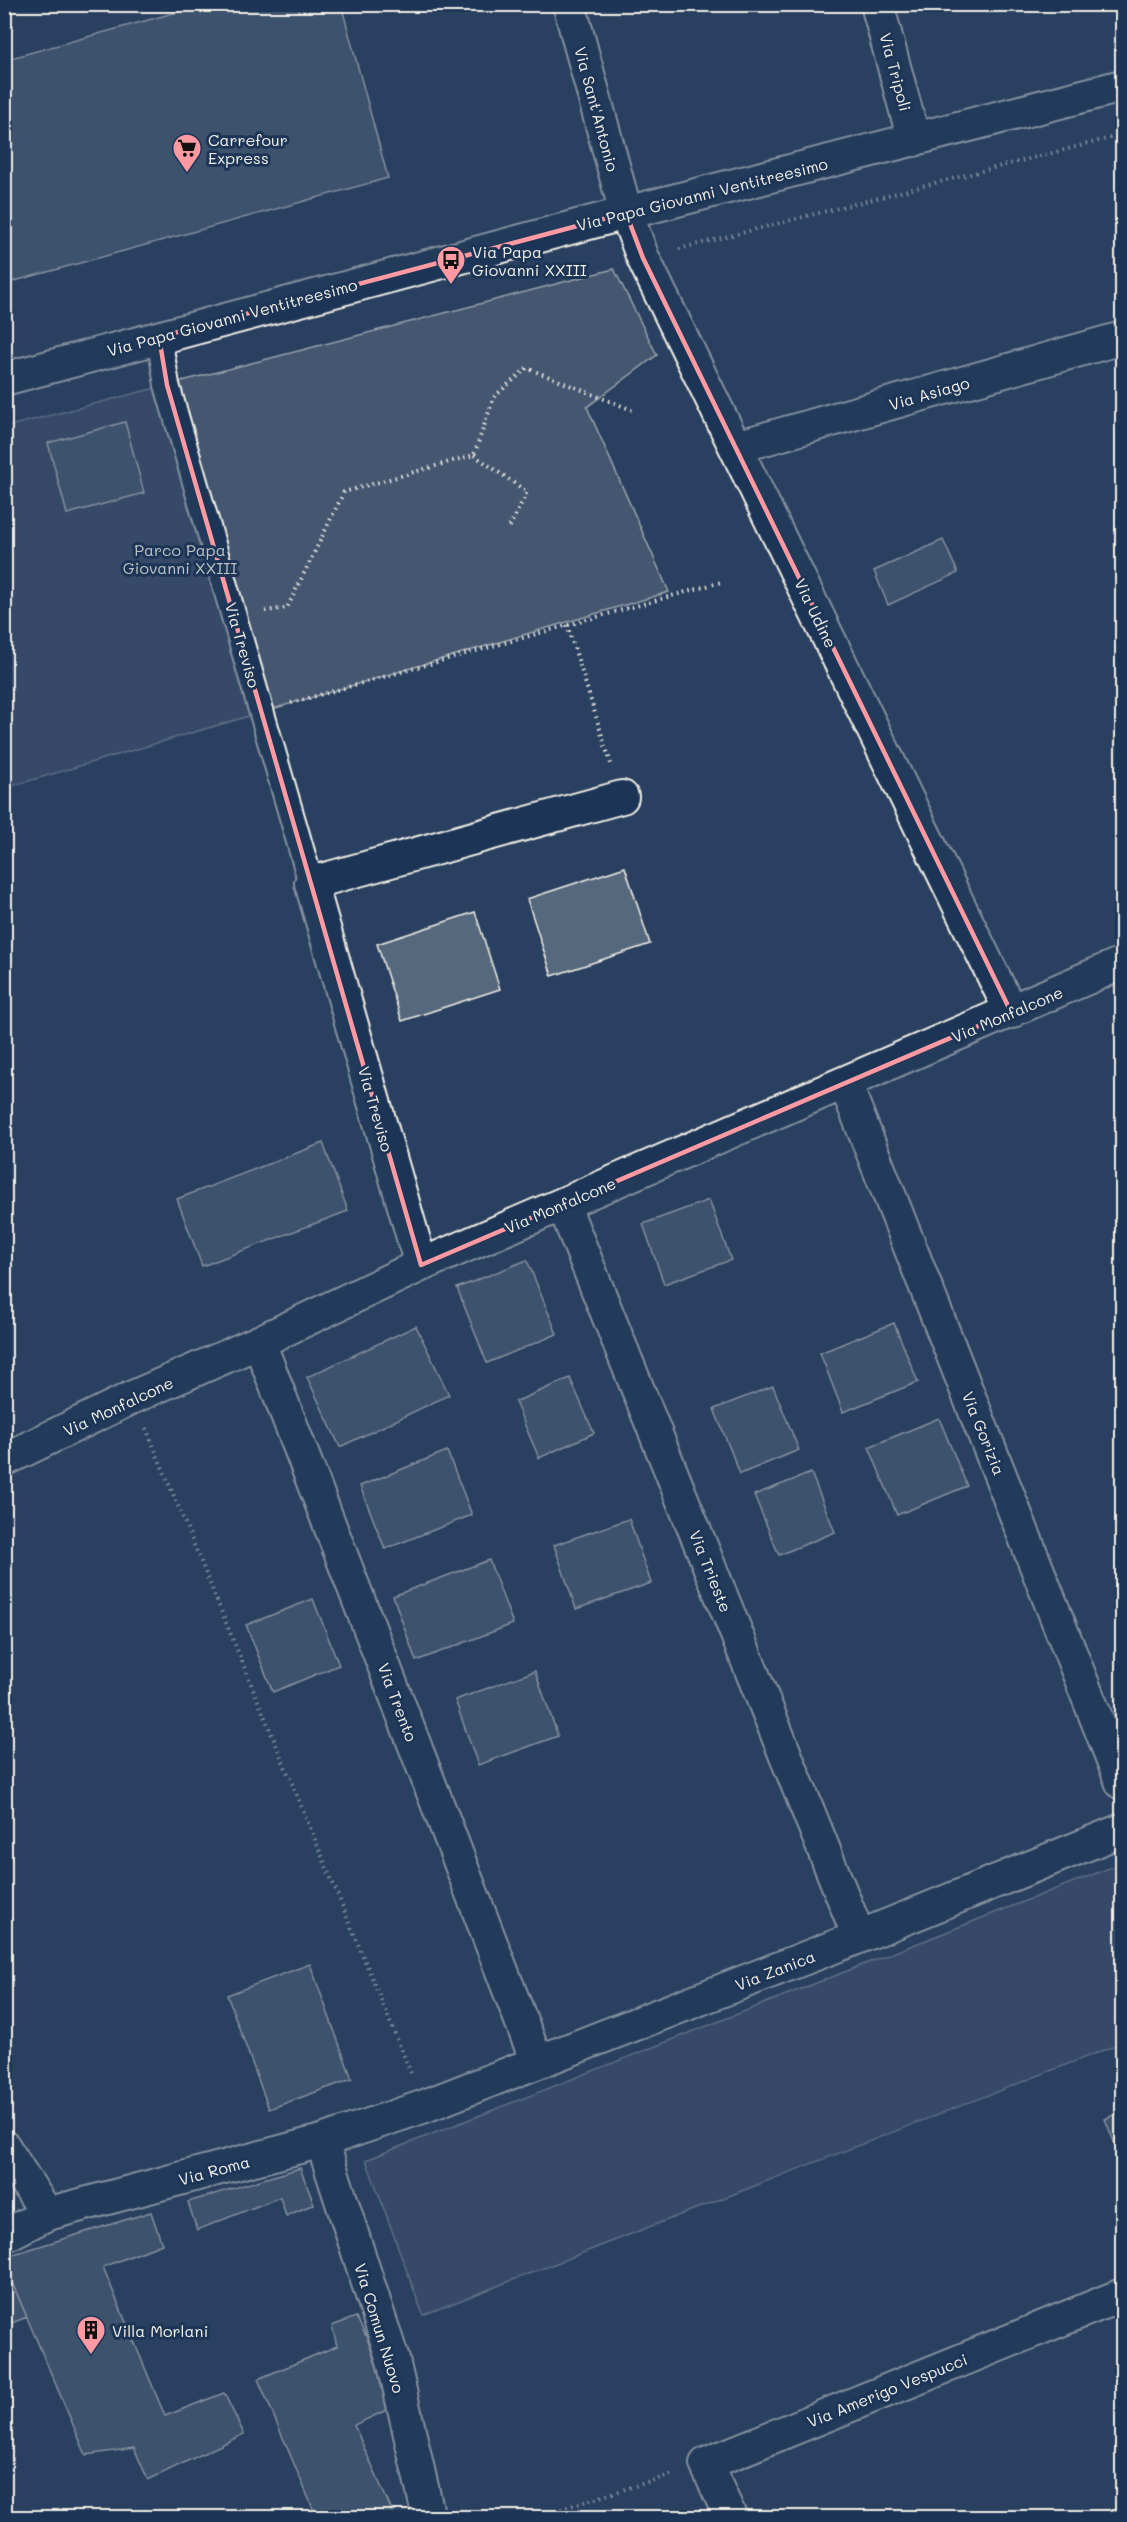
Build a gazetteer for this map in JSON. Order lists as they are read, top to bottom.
{
  "streets": {
    "street": [
      "Via Tripoli",
      "Via Sant'Antonio",
      "Via Papa Giovanni Ventitreesimo",
      "Via Asiago",
      "Via Udine",
      "Via Treviso",
      "Via Monfalcone",
      "Via Gorizia",
      "Via Trieste",
      "Via Trento",
      "Via Zanica",
      "Via Roma",
      "Via Comun Nuovo",
      "Via Amerigo Vespucci"
    ]
  },
  "crossings": [
    ["Via Tripoli", "Via Papa Giovanni Ventitreesimo"],
    ["Via Sant'Antonio", "Via Papa Giovanni Ventitreesimo"],
    ["Via Sant'Antonio", "Via Udine"],
    ["Via Papa Giovanni Ventitreesimo", "Via Udine"],
    ["Via Papa Giovanni Ventitreesimo", "Via Treviso"],
    ["Via Asiago", "Via Udine"],
    ["Via Udine", "Via Monfalcone"],
    ["Via Treviso", "Via Monfalcone"],
    ["Via Monfalcone", "Via Gorizia"],
    ["Via Monfalcone", "Via Trieste"],
    ["Via Monfalcone", "Via Trento"],
    ["Via Trieste", "Via Zanica"],
    ["Via Trento", "Via Zanica"],
    ["Via Zanica", "Via Roma"],
    ["Via Roma", "Via Comun Nuovo"]
  ],
  "parks": ["Parco Papa Giovanni XXIII"],
  "places": {
    "supermarket": ["Carrefour Express"],
    "bus stop": ["Via Papa Giovanni XXIII"],
    "building": ["Villa Morlani"]
  }
}
